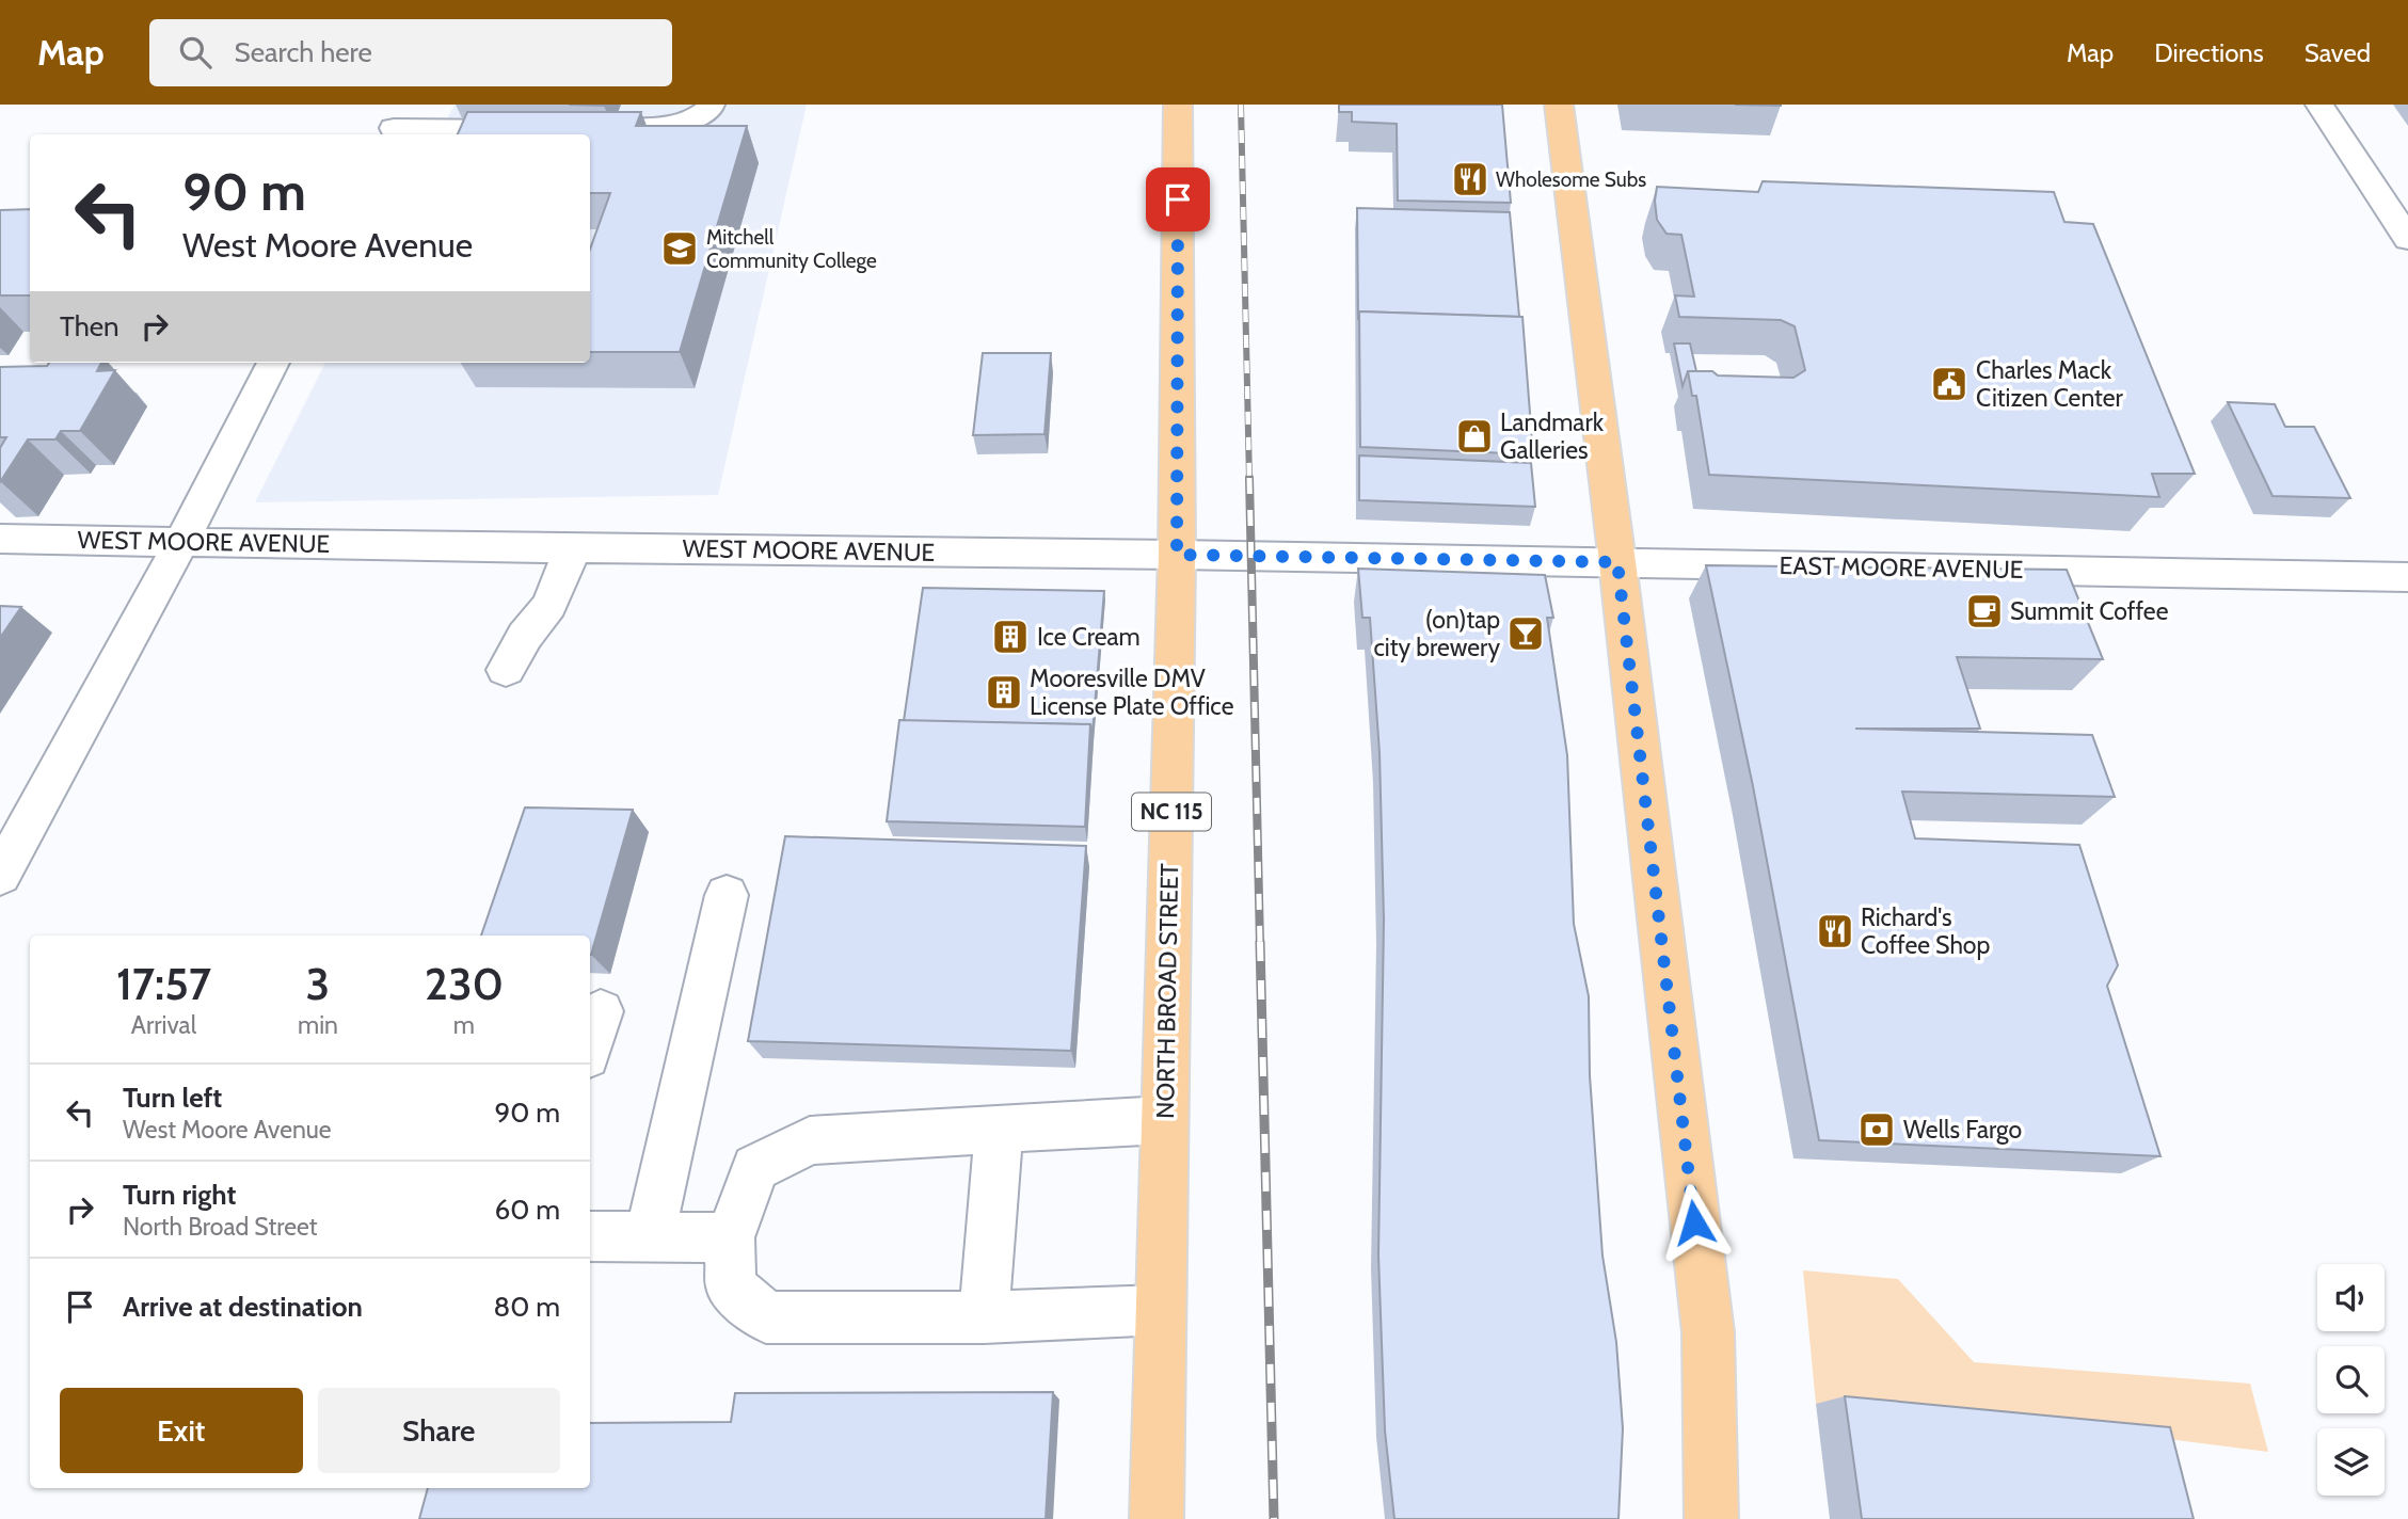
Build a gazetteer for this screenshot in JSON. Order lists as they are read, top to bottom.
{
  "streets": {
    "main road": ["NC 115", "NORTH BROAD STREET"],
    "street": ["WEST MOORE AVENUE", "EAST MOORE AVENUE"]
  },
  "crossings": [
    ["WEST MOORE AVENUE", "EAST MOORE AVENUE"],
    ["WEST MOORE AVENUE", "NORTH BROAD STREET"]
  ],
  "places": {
    "restaurant": ["Wholesome Subs", "Richard's Coffee Shop"],
    "school or university": ["Mitchell Community College"],
    "public building": ["Charles Mack Citizen Center"],
    "shop": ["Landmark Galleries"],
    "cafe": ["Summit Coffee"],
    "bar": ["(on)tap city brewery"],
    "building": ["Ice Cream", "Mooresville DMV License Plate Office"],
    "bank": ["Wells Fargo"]
  },
  "page": {
    "header": "Map",
    "search": "Search here",
    "nav": ["Map", "Directions", "Saved"],
    "turn": ["90 m", "West Moore Avenue"],
    "then": "Then",
    "eta": [
      "17:57",
      "Arrival",
      "3",
      "min",
      "230",
      "m"
    ],
    "list": [
      {
        "name": "Turn left",
        "note": "West Moore Avenue",
        "value": "90 m"
      },
      {
        "name": "Turn right",
        "note": "North Broad Street",
        "value": "60 m"
      },
      {
        "name": "Arrive at destination",
        "value": "80 m"
      }
    ],
    "buttons": ["Exit", "Share"]
  }
}
